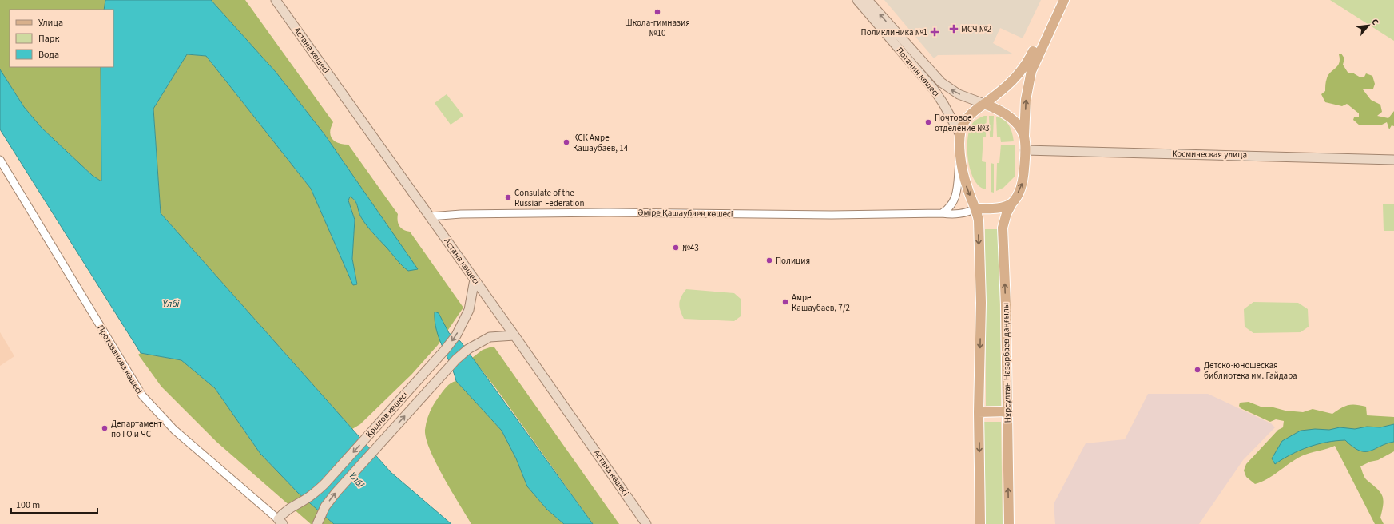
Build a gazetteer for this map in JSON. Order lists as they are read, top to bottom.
{
  "streets": {
    "main road": [
      "Астана көшесі",
      "Потанин көшесі",
      "Космическая улица",
      "Нұрсұлтан Назарбаев даңғылы",
      "Крылов көшесі"
    ],
    "street": ["Әміре Қашаубаев көшесі", "Протозанова көшесі"]
  },
  "crossings": [
    ["Астана көшесі", "Әміре Қашаубаев көшесі"],
    ["Астана көшесі", "Крылов көшесі"],
    ["Потанин көшесі", "Космическая улица"],
    ["Потанин көшесі", "Әміре Қашаубаев көшесі"],
    ["Потанин көшесі", "Нұрсұлтан Назарбаев даңғылы"],
    ["Космическая улица", "Әміре Қашаубаев көшесі"],
    ["Космическая улица", "Нұрсұлтан Назарбаев даңғылы"],
    ["Әміре Қашаубаев көшесі", "Нұрсұлтан Назарбаев даңғылы"],
    ["Протозанова көшесі", "Крылов көшесі"]
  ],
  "water": ["Үлбі"],
  "places": {
    "other": [
      "Школа-гимназия №10",
      "Почтовое отделение №3",
      "КСК Амре Кашаубаев, 14",
      "Consulate of the Russian Federation",
      "№43",
      "Полиция",
      "Амре Кашаубаев, 7/2",
      "Детско-юношеская библиотека им. Гайдара",
      "Департамент по ГО и ЧС"
    ],
    "health": ["МСЧ №2", "Поликлиника №1"]
  },
  "legend": ["Улица", "Парк", "Вода"],
  "scale_bar": "100 m",
  "north": "top right"
}
